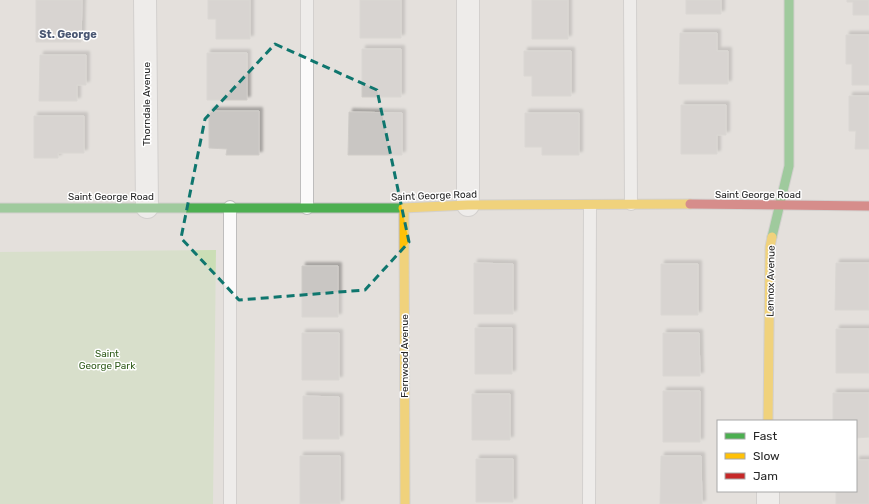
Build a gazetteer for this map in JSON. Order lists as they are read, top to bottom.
{
  "streets": {
    "street": [
      "Thorndale Avenue",
      "Saint George Road",
      "Lennox Avenue",
      "Fernwood Avenue"
    ]
  },
  "crossings": [
    ["Thorndale Avenue", "Saint George Road"],
    ["Saint George Road", "Lennox Avenue"],
    ["Saint George Road", "Fernwood Avenue"]
  ],
  "districts": ["St. George"],
  "parks": ["Saint George Park"],
  "legend": ["Fast", "Slow", "Jam"]
}
